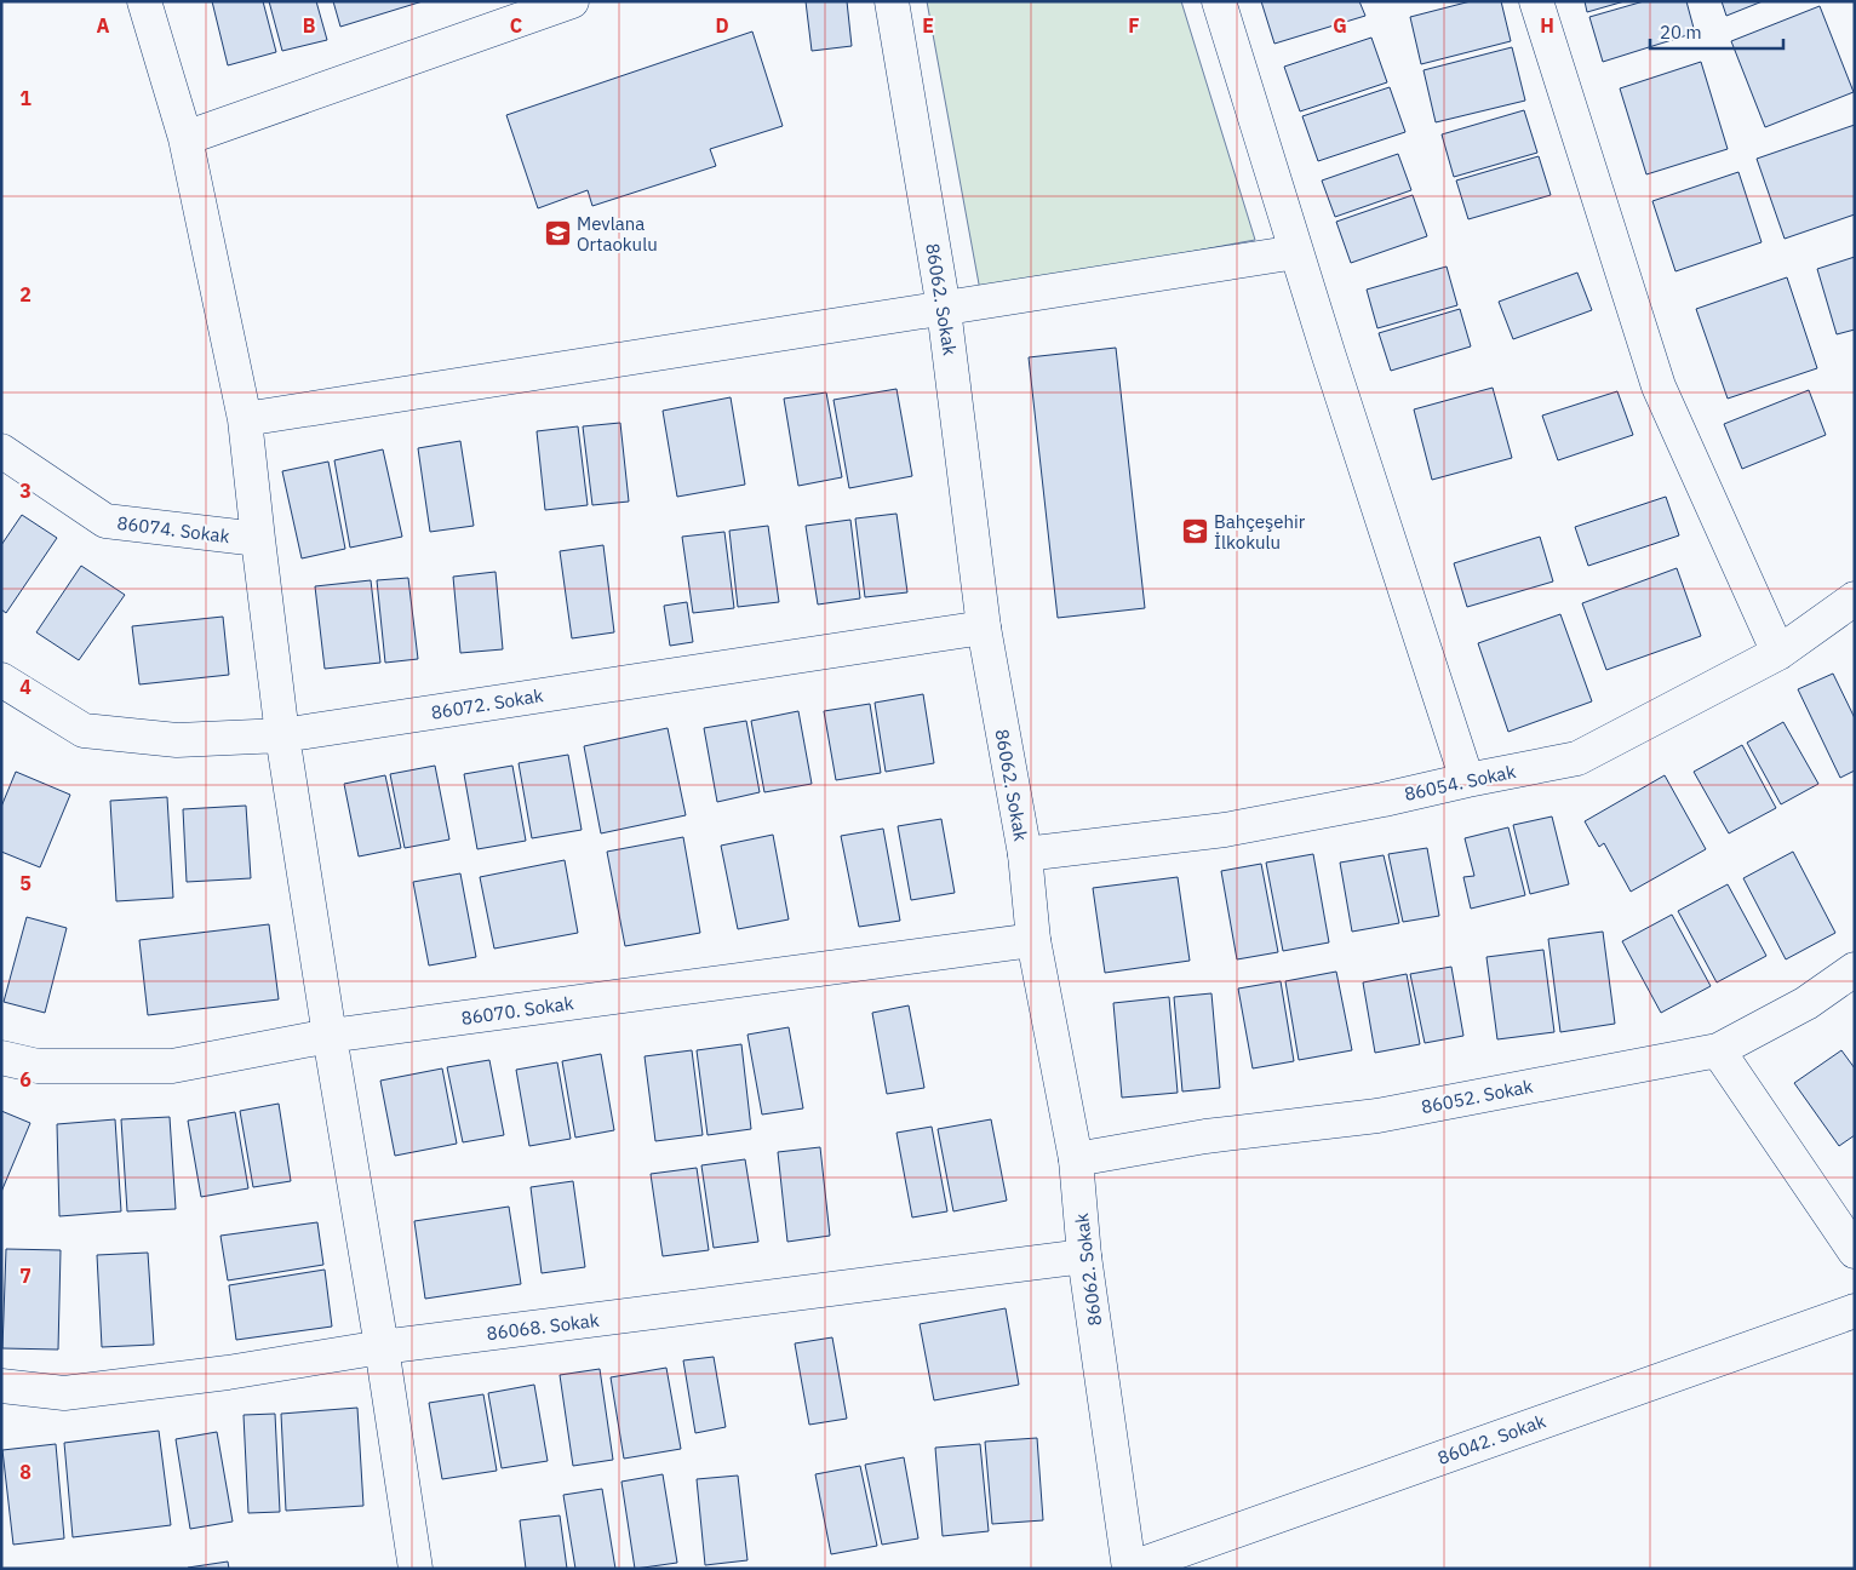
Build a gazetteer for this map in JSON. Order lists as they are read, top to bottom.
{
  "streets": {
    "street": [
      "86062. Sokak",
      "86074. Sokak",
      "86072. Sokak",
      "86054. Sokak",
      "86070. Sokak",
      "86052. Sokak",
      "86068. Sokak",
      "86042. Sokak"
    ]
  },
  "crossings": [
    ["86062. Sokak", "86072. Sokak"],
    ["86062. Sokak", "86054. Sokak"],
    ["86062. Sokak", "86070. Sokak"],
    ["86062. Sokak", "86052. Sokak"],
    ["86062. Sokak", "86068. Sokak"],
    ["86062. Sokak", "86042. Sokak"]
  ],
  "places": {
    "school or university": ["Mevlana Ortaokulu", "Bahçeşehir İlkokulu"]
  },
  "scale_bar": "20 m",
  "grid": {
    "columns": [
      "A",
      "B",
      "C",
      "D",
      "E",
      "F",
      "G",
      "H"
    ],
    "rows": [
      "1",
      "2",
      "3",
      "4",
      "5",
      "6",
      "7",
      "8"
    ]
  }
}
